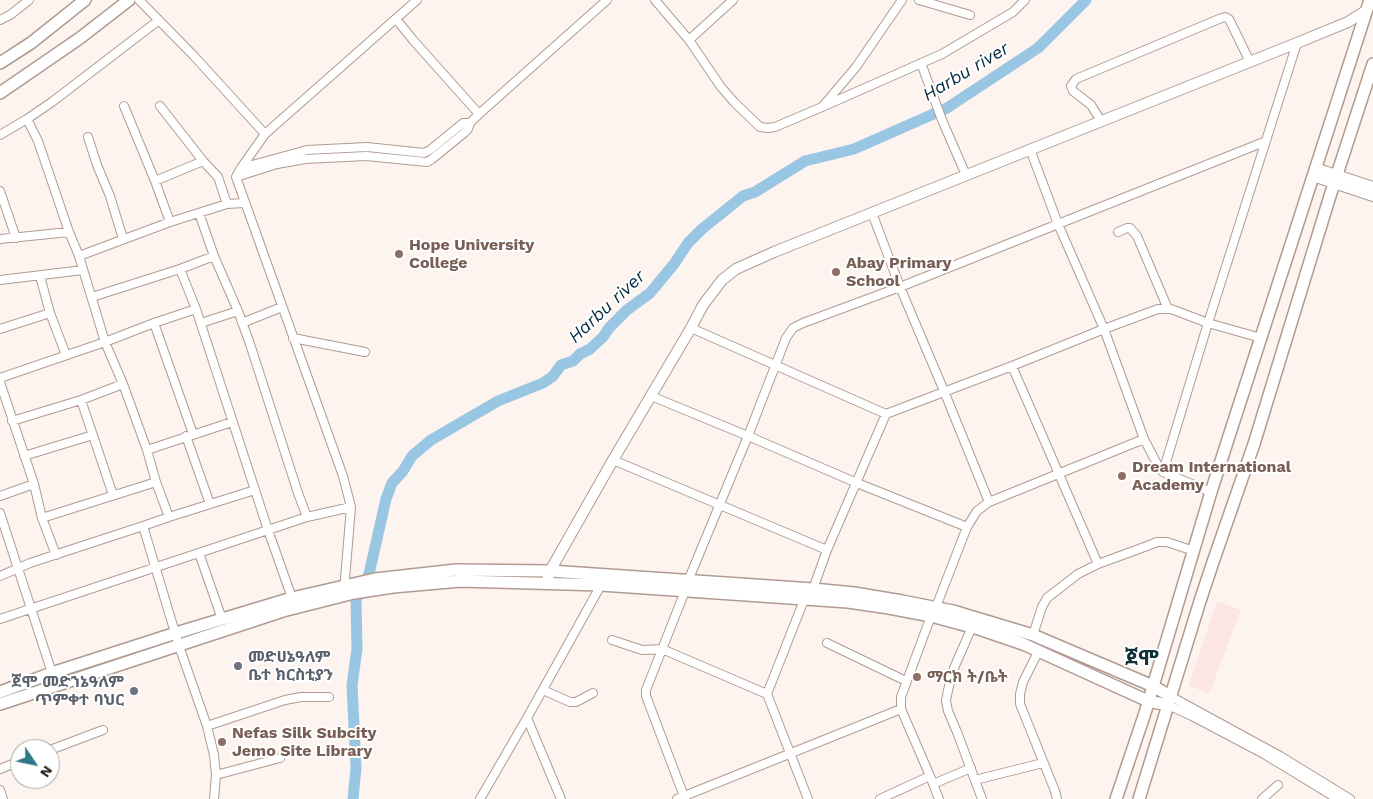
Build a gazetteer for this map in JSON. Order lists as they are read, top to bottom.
{
  "districts": ["ጀሞ"],
  "water": ["Harbu river"],
  "places": [
    "Hope University College",
    "Abay Primary School",
    "Dream International Academy",
    "መድሀኔዓለም ቤተ ክርስቲያን",
    "ማርክ ት/ቤት",
    "ጀሞ መድኀኔዓለም ጥምቀተ ባህር",
    "Nefas Silk Subcity Jemo Site Library"
  ],
  "north": "bottom right"
}
